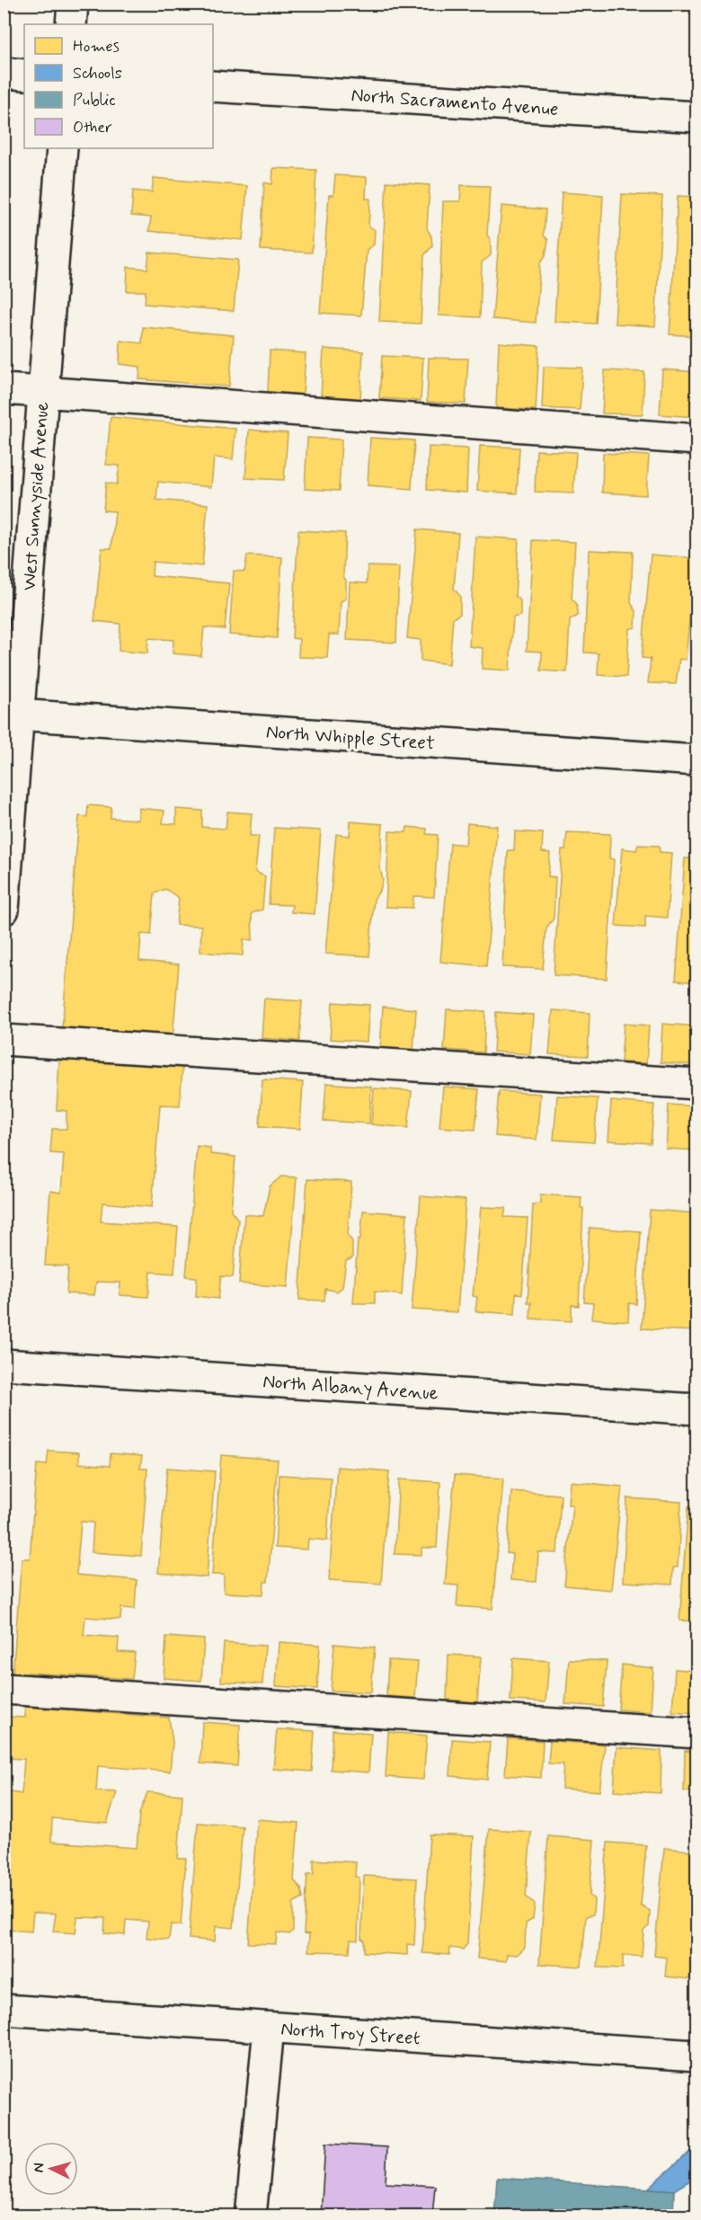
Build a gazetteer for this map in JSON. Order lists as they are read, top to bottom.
{
  "streets": {
    "street": [
      "North Sacramento Avenue",
      "West Sunnyside Avenue",
      "North Whipple Street",
      "North Albany Avenue",
      "North Troy Street"
    ]
  },
  "crossings": [
    ["West Sunnyside Avenue", "North Whipple Street"]
  ],
  "legend": [
    "Homes",
    "Schools",
    "Public",
    "Other"
  ],
  "north": "left"
}
